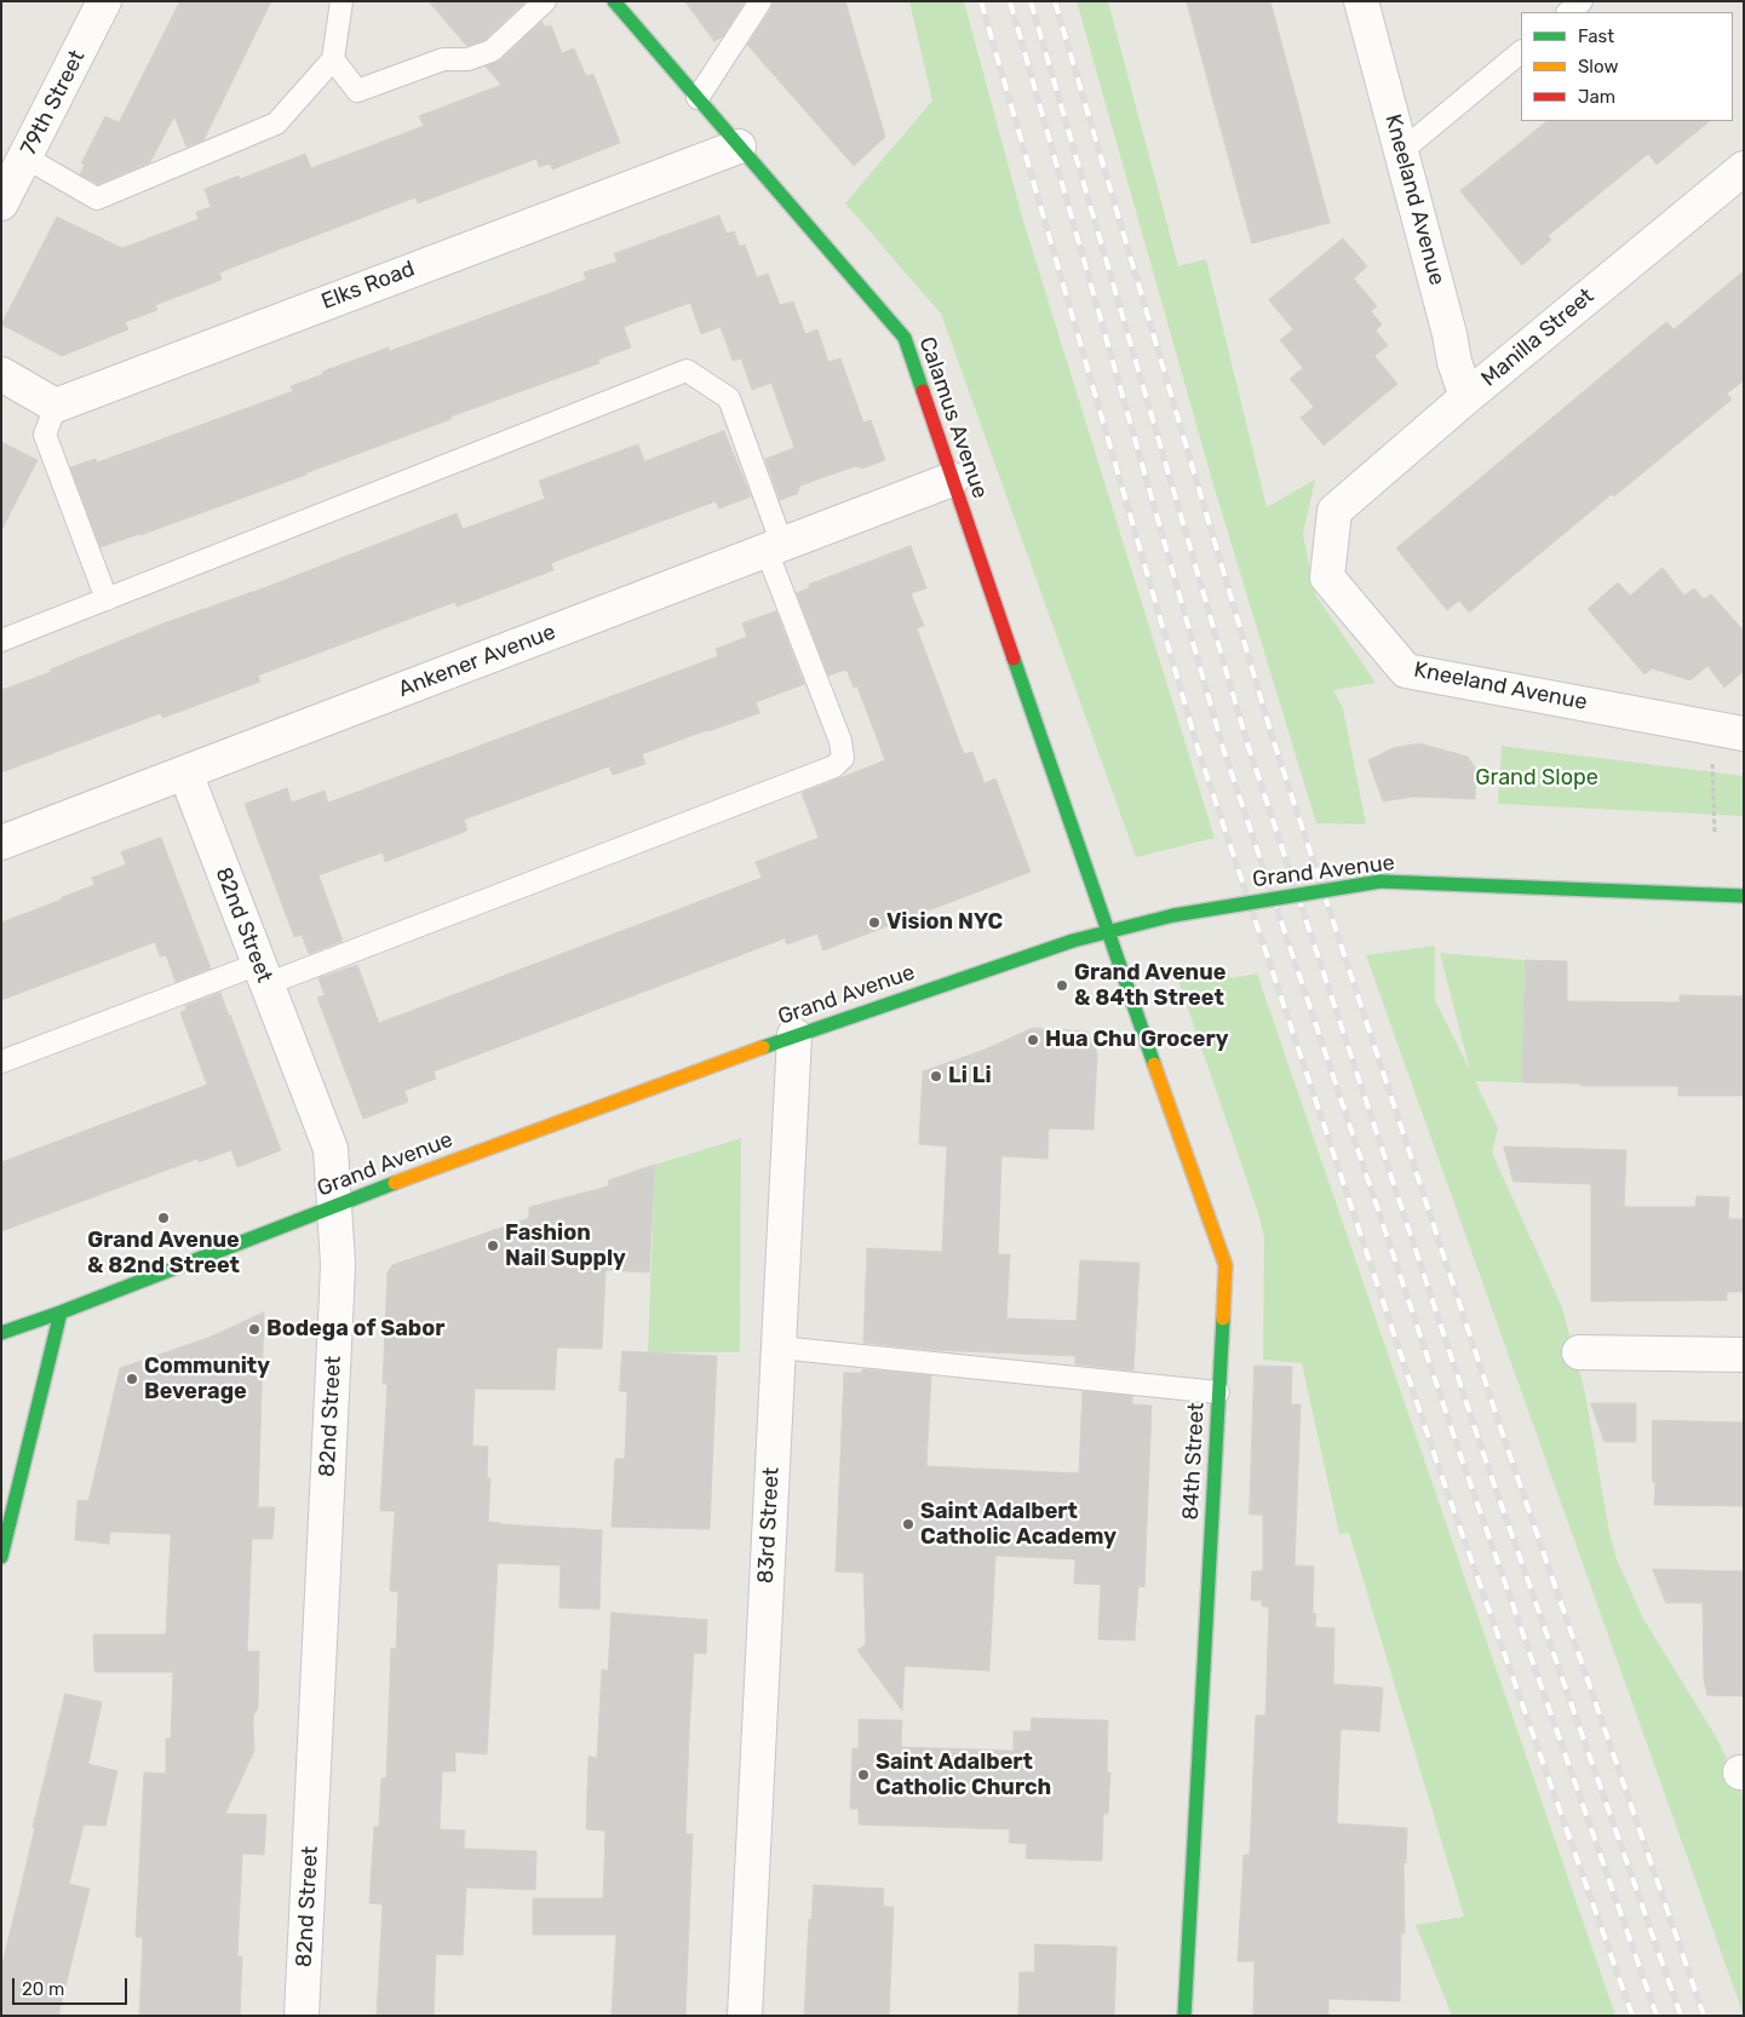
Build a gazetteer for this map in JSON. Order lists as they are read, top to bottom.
{
  "streets": {
    "street": [
      "79th Street",
      "Kneeland Avenue",
      "Elks Road",
      "Manilla Street",
      "Calamus Avenue",
      "Ankener Avenue",
      "Grand Avenue",
      "82nd Street",
      "84th Street",
      "83rd Street"
    ]
  },
  "crossings": [
    ["Kneeland Avenue", "Manilla Street"],
    ["Elks Road", "Calamus Avenue"],
    ["Calamus Avenue", "Ankener Avenue"],
    ["Calamus Avenue", "Grand Avenue"],
    ["Calamus Avenue", "84th Street"],
    ["Ankener Avenue", "82nd Street"],
    ["Grand Avenue", "82nd Street"],
    ["Grand Avenue", "84th Street"],
    ["Grand Avenue", "83rd Street"]
  ],
  "parks": ["Grand Slope"],
  "places": [
    "Vision NYC",
    "Grand Avenue & 84th Street",
    "Hua Chu Grocery",
    "Li Li",
    "Grand Avenue & 82nd Street",
    "Fashion Nail Supply",
    "Bodega of Sabor",
    "Community Beverage",
    "Saint Adalbert Catholic Academy",
    "Saint Adalbert Catholic Church"
  ],
  "legend": ["Fast", "Slow", "Jam"],
  "scale_bar": "20 m"
}
